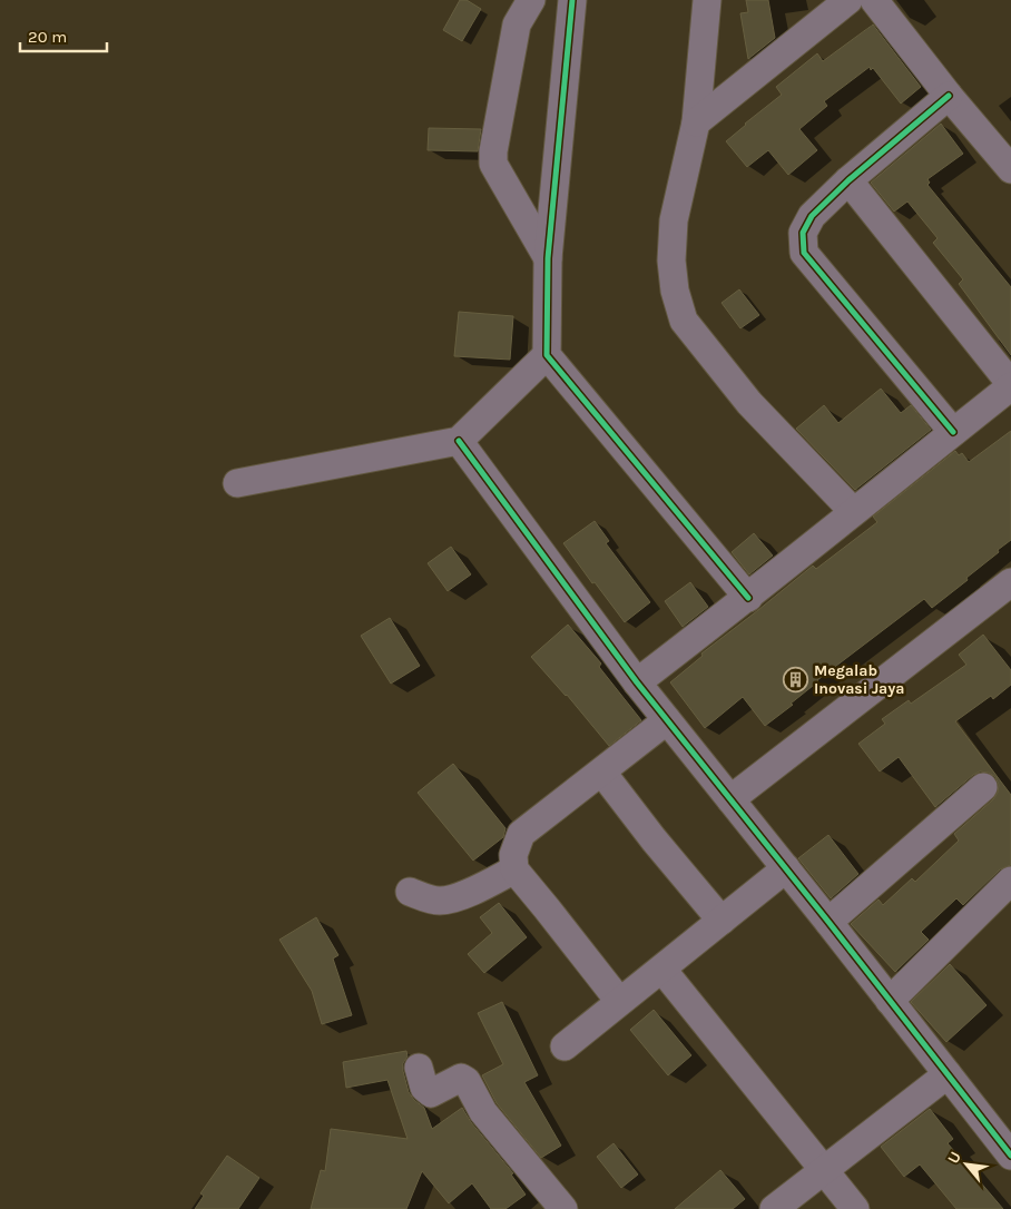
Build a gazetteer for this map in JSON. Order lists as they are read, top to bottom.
{
  "places": {
    "building": ["Megalab Inovasi Jaya"]
  },
  "scale_bar": "20 m",
  "north": "top left"
}
